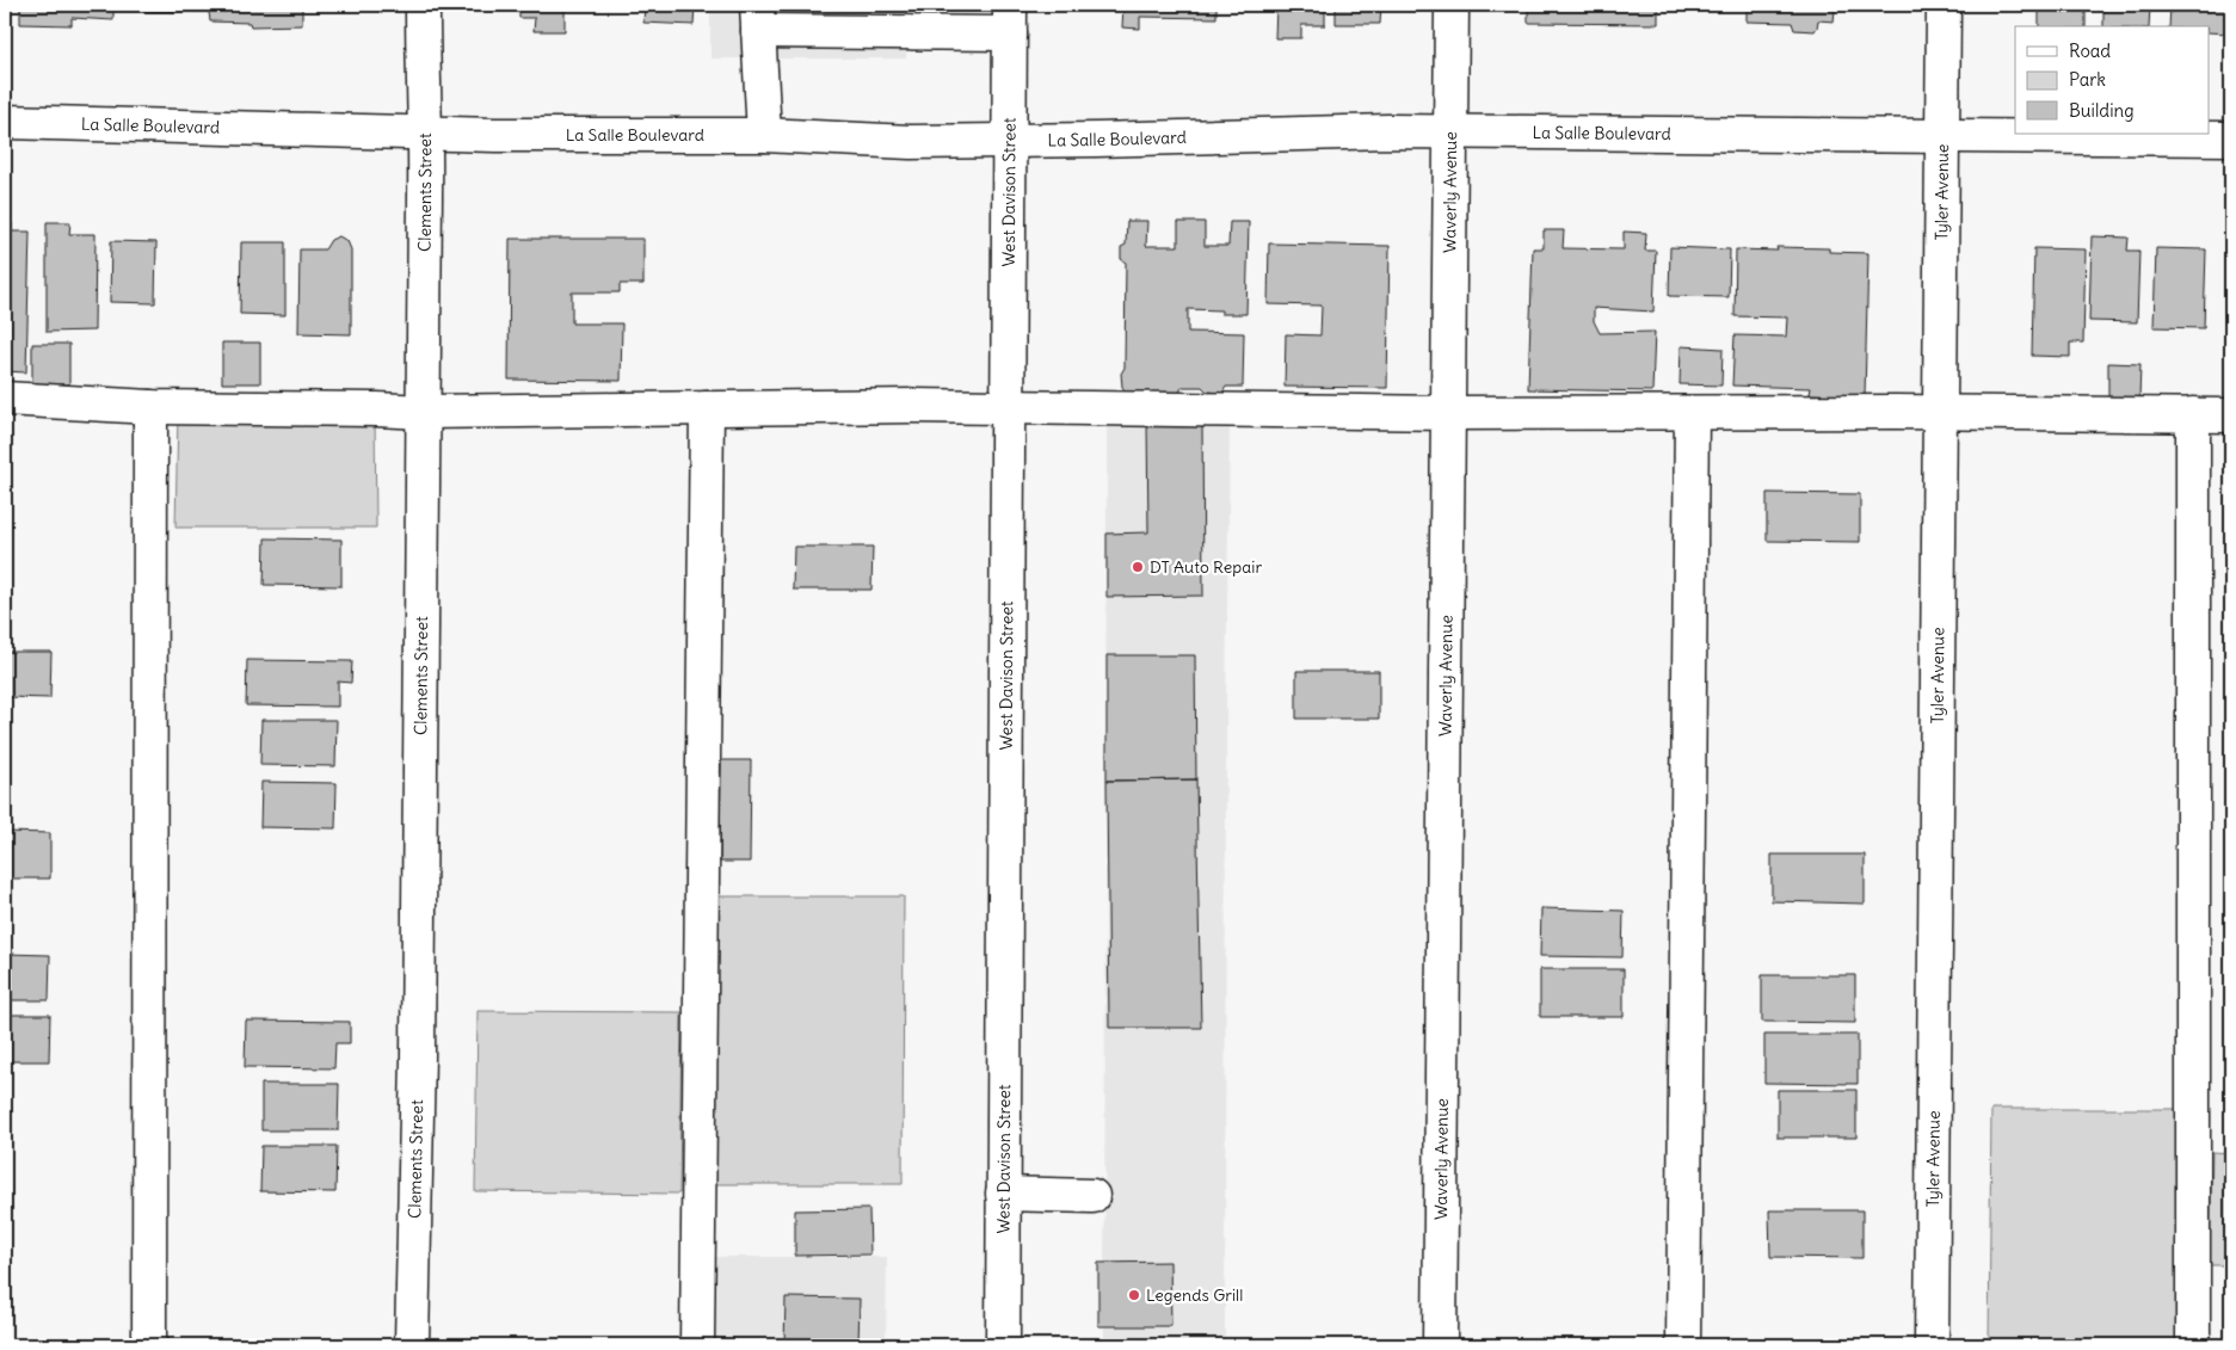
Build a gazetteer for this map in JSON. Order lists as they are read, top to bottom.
{
  "streets": {
    "main road": [
      "La Salle Boulevard",
      "Clements Street",
      "West Davison Street",
      "Waverly Avenue",
      "Tyler Avenue"
    ]
  },
  "crossings": [
    ["La Salle Boulevard", "Clements Street"],
    ["La Salle Boulevard", "West Davison Street"],
    ["La Salle Boulevard", "Waverly Avenue"],
    ["La Salle Boulevard", "Tyler Avenue"]
  ],
  "places": ["DT Auto Repair", "Legends Grill"],
  "legend": ["Road", "Park", "Building"]
}
